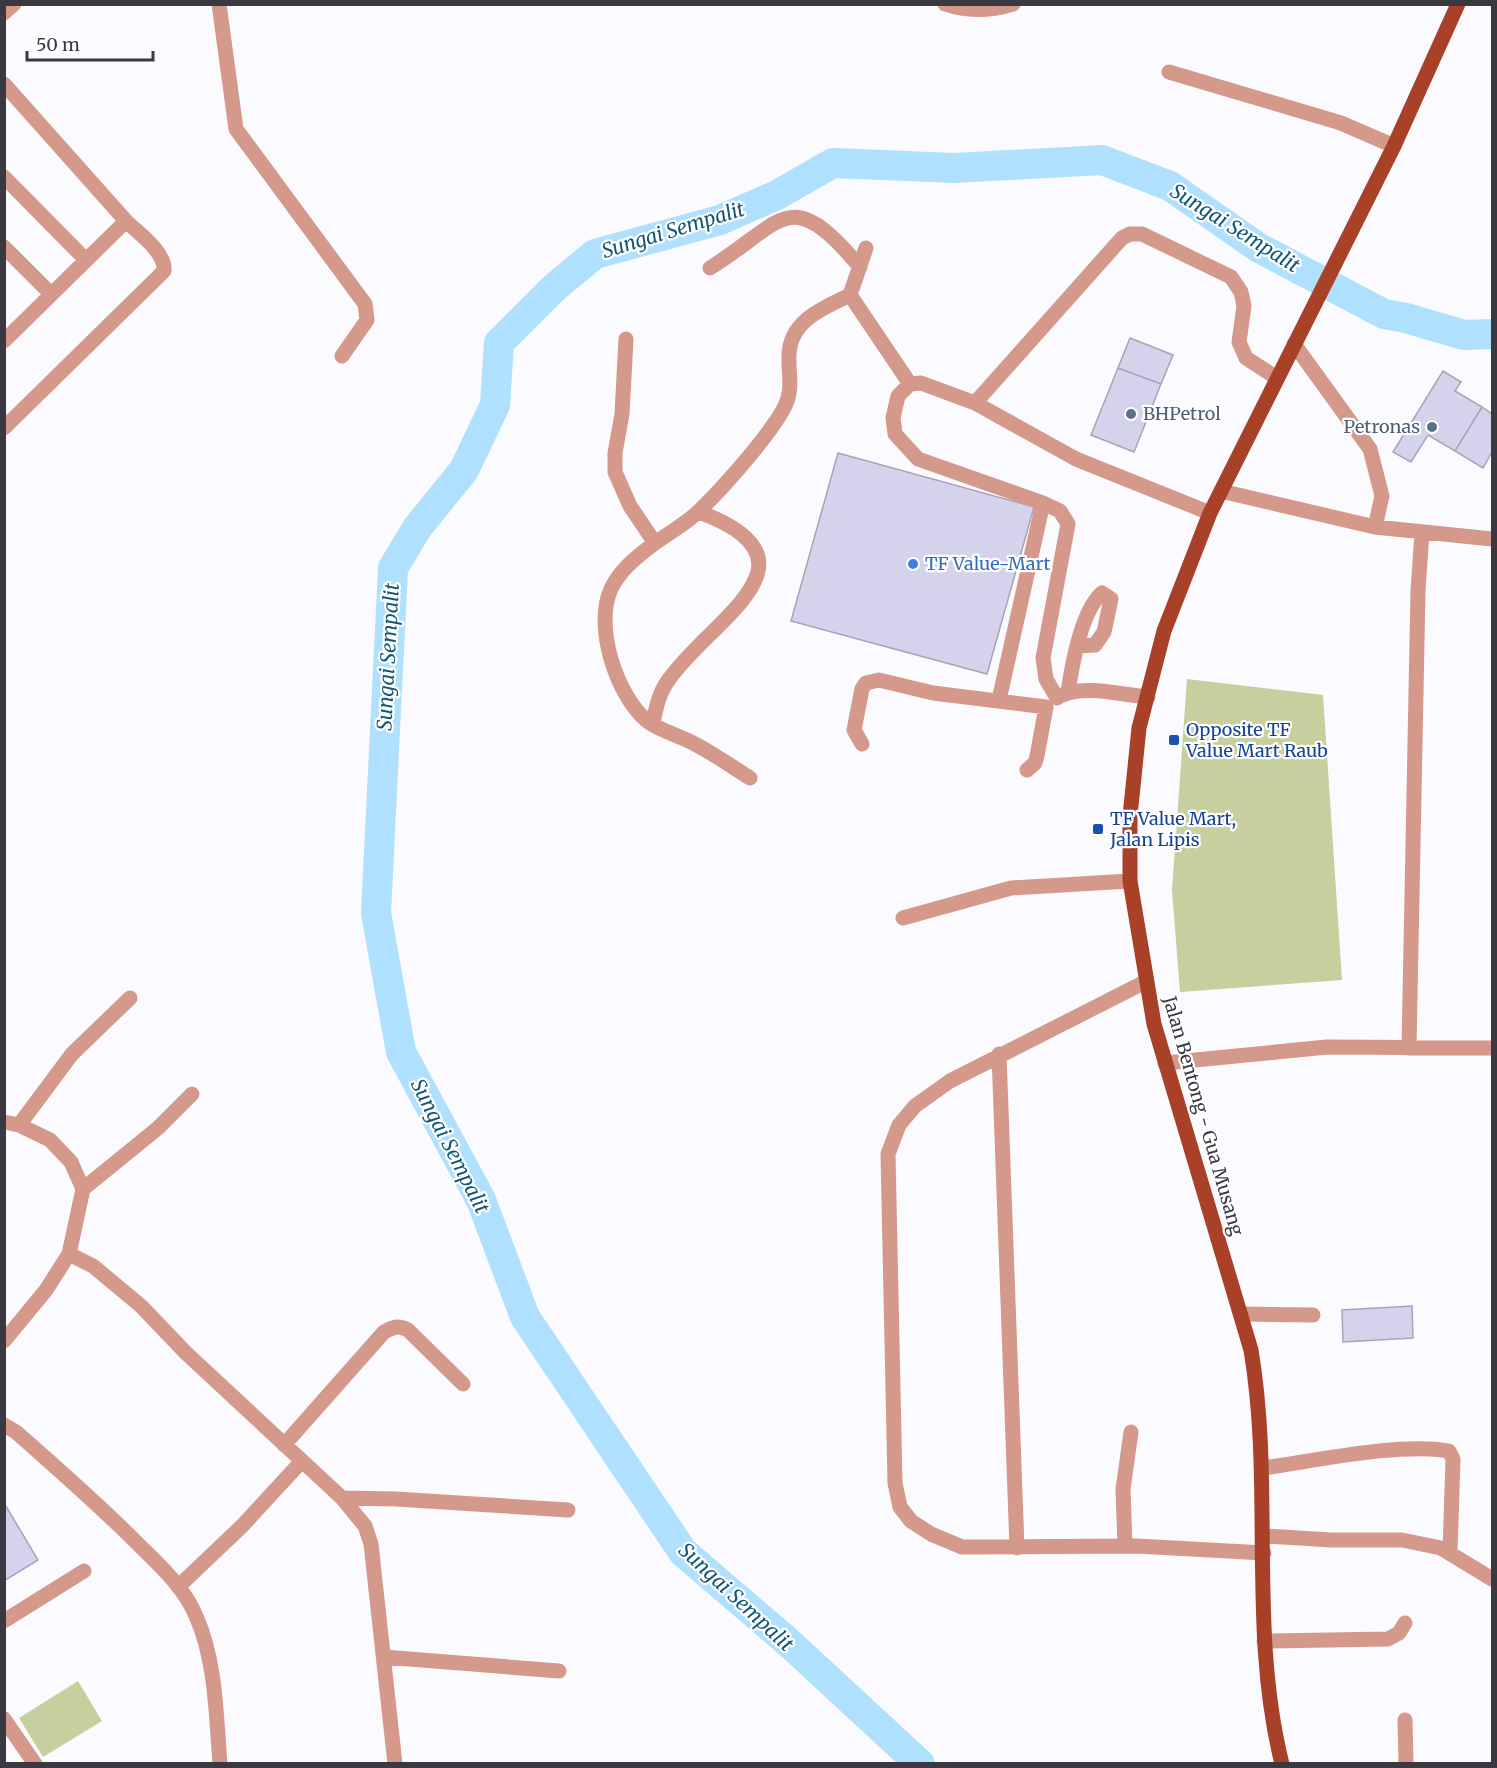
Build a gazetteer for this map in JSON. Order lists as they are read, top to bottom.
{
  "streets": {
    "main road": ["Jalan Bentong - Gua Musang"]
  },
  "water": ["Sungai Sempalit"],
  "places": {
    "other": ["BHPetrol", "Petronas", "TF Value-Mart"],
    "transit": ["Opposite TF Value Mart Raub", "TF Value Mart, Jalan Lipis"]
  },
  "scale_bar": "50 m"
}
